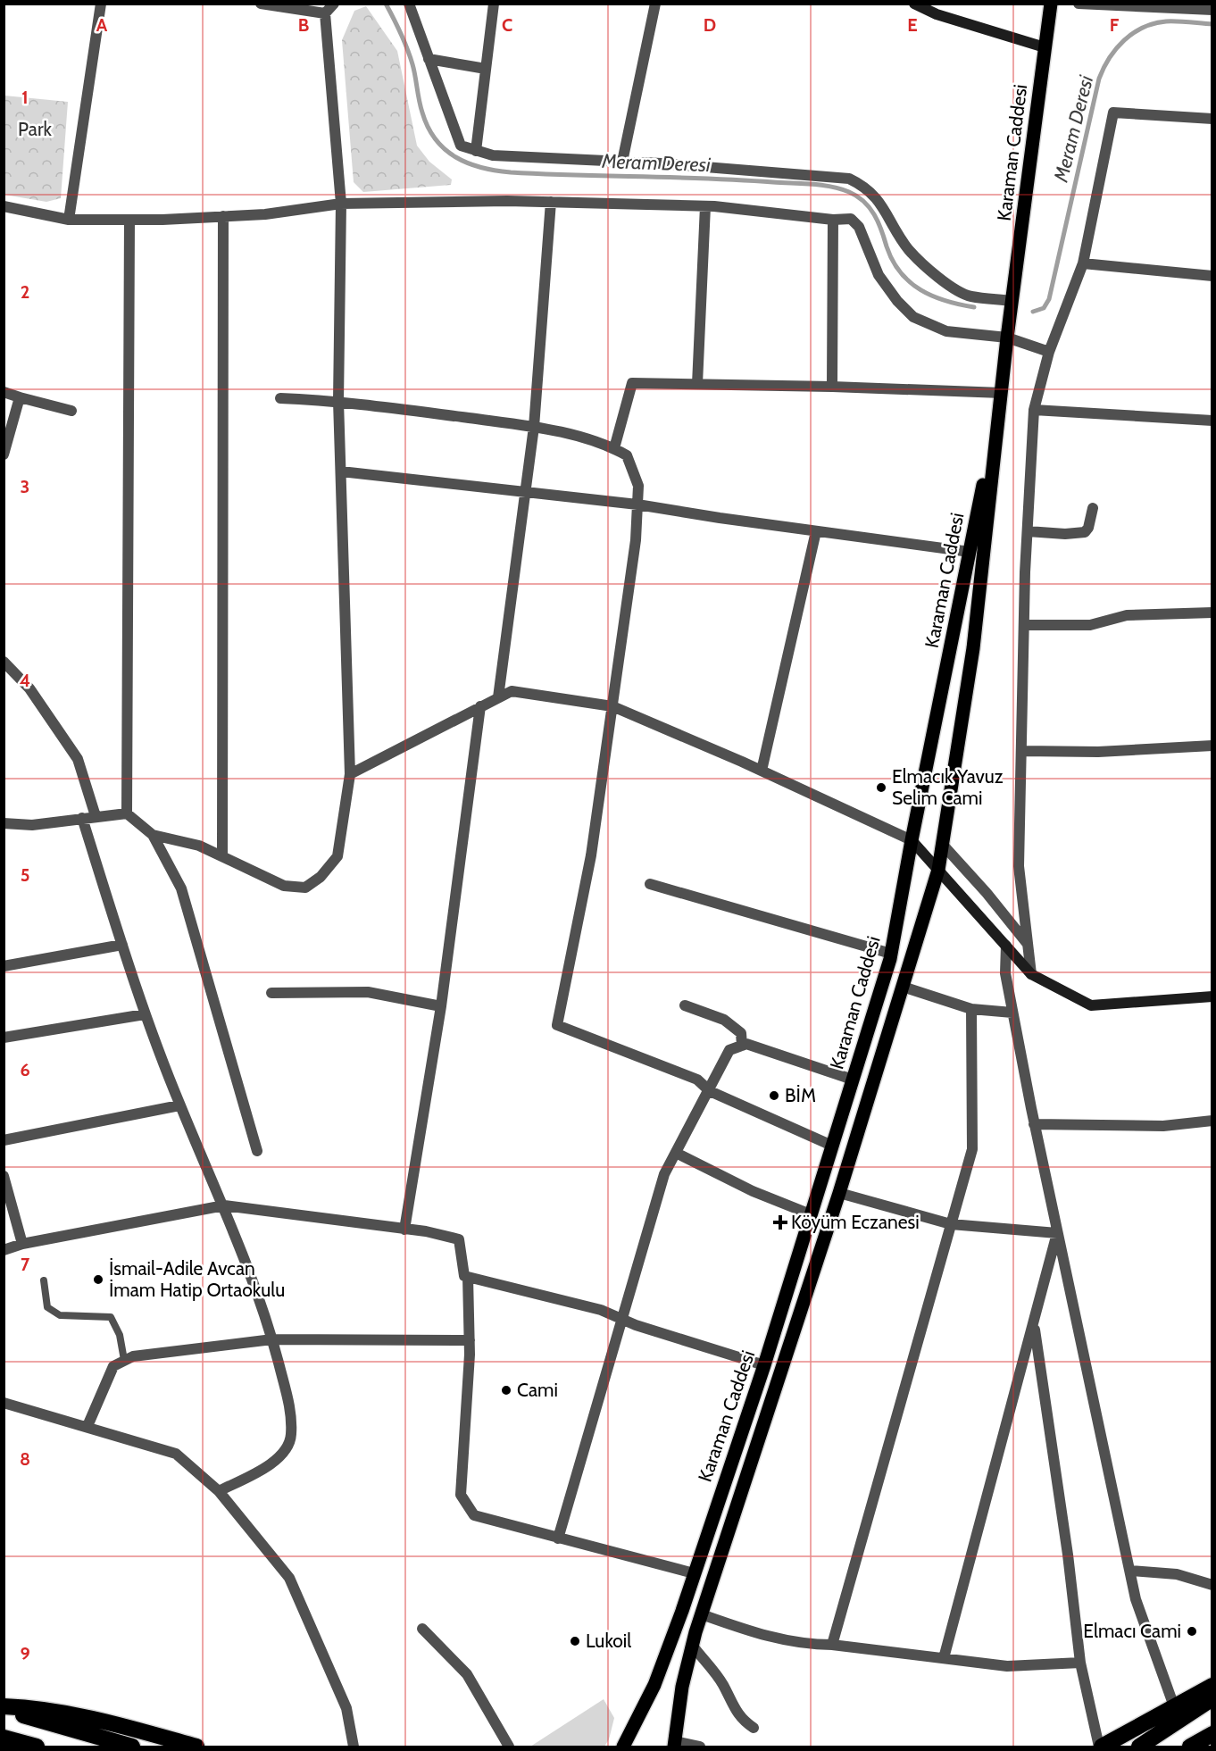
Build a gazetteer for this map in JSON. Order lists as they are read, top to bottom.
{
  "streets": {
    "main road": ["Karaman Caddesi"]
  },
  "water": ["Meram Deresi"],
  "parks": ["Park"],
  "places": {
    "other": [
      "Elmacık Yavuz Selim Cami",
      "BİM",
      "İsmail-Adile Avcan İmam Hatip Ortaokulu",
      "Cami",
      "Elmacı Cami",
      "Lukoil"
    ],
    "health": ["Köyüm Eczanesi"]
  },
  "grid": {
    "columns": [
      "A",
      "B",
      "C",
      "D",
      "E",
      "F"
    ],
    "rows": [
      "1",
      "2",
      "3",
      "4",
      "5",
      "6",
      "7",
      "8",
      "9"
    ]
  }
}
